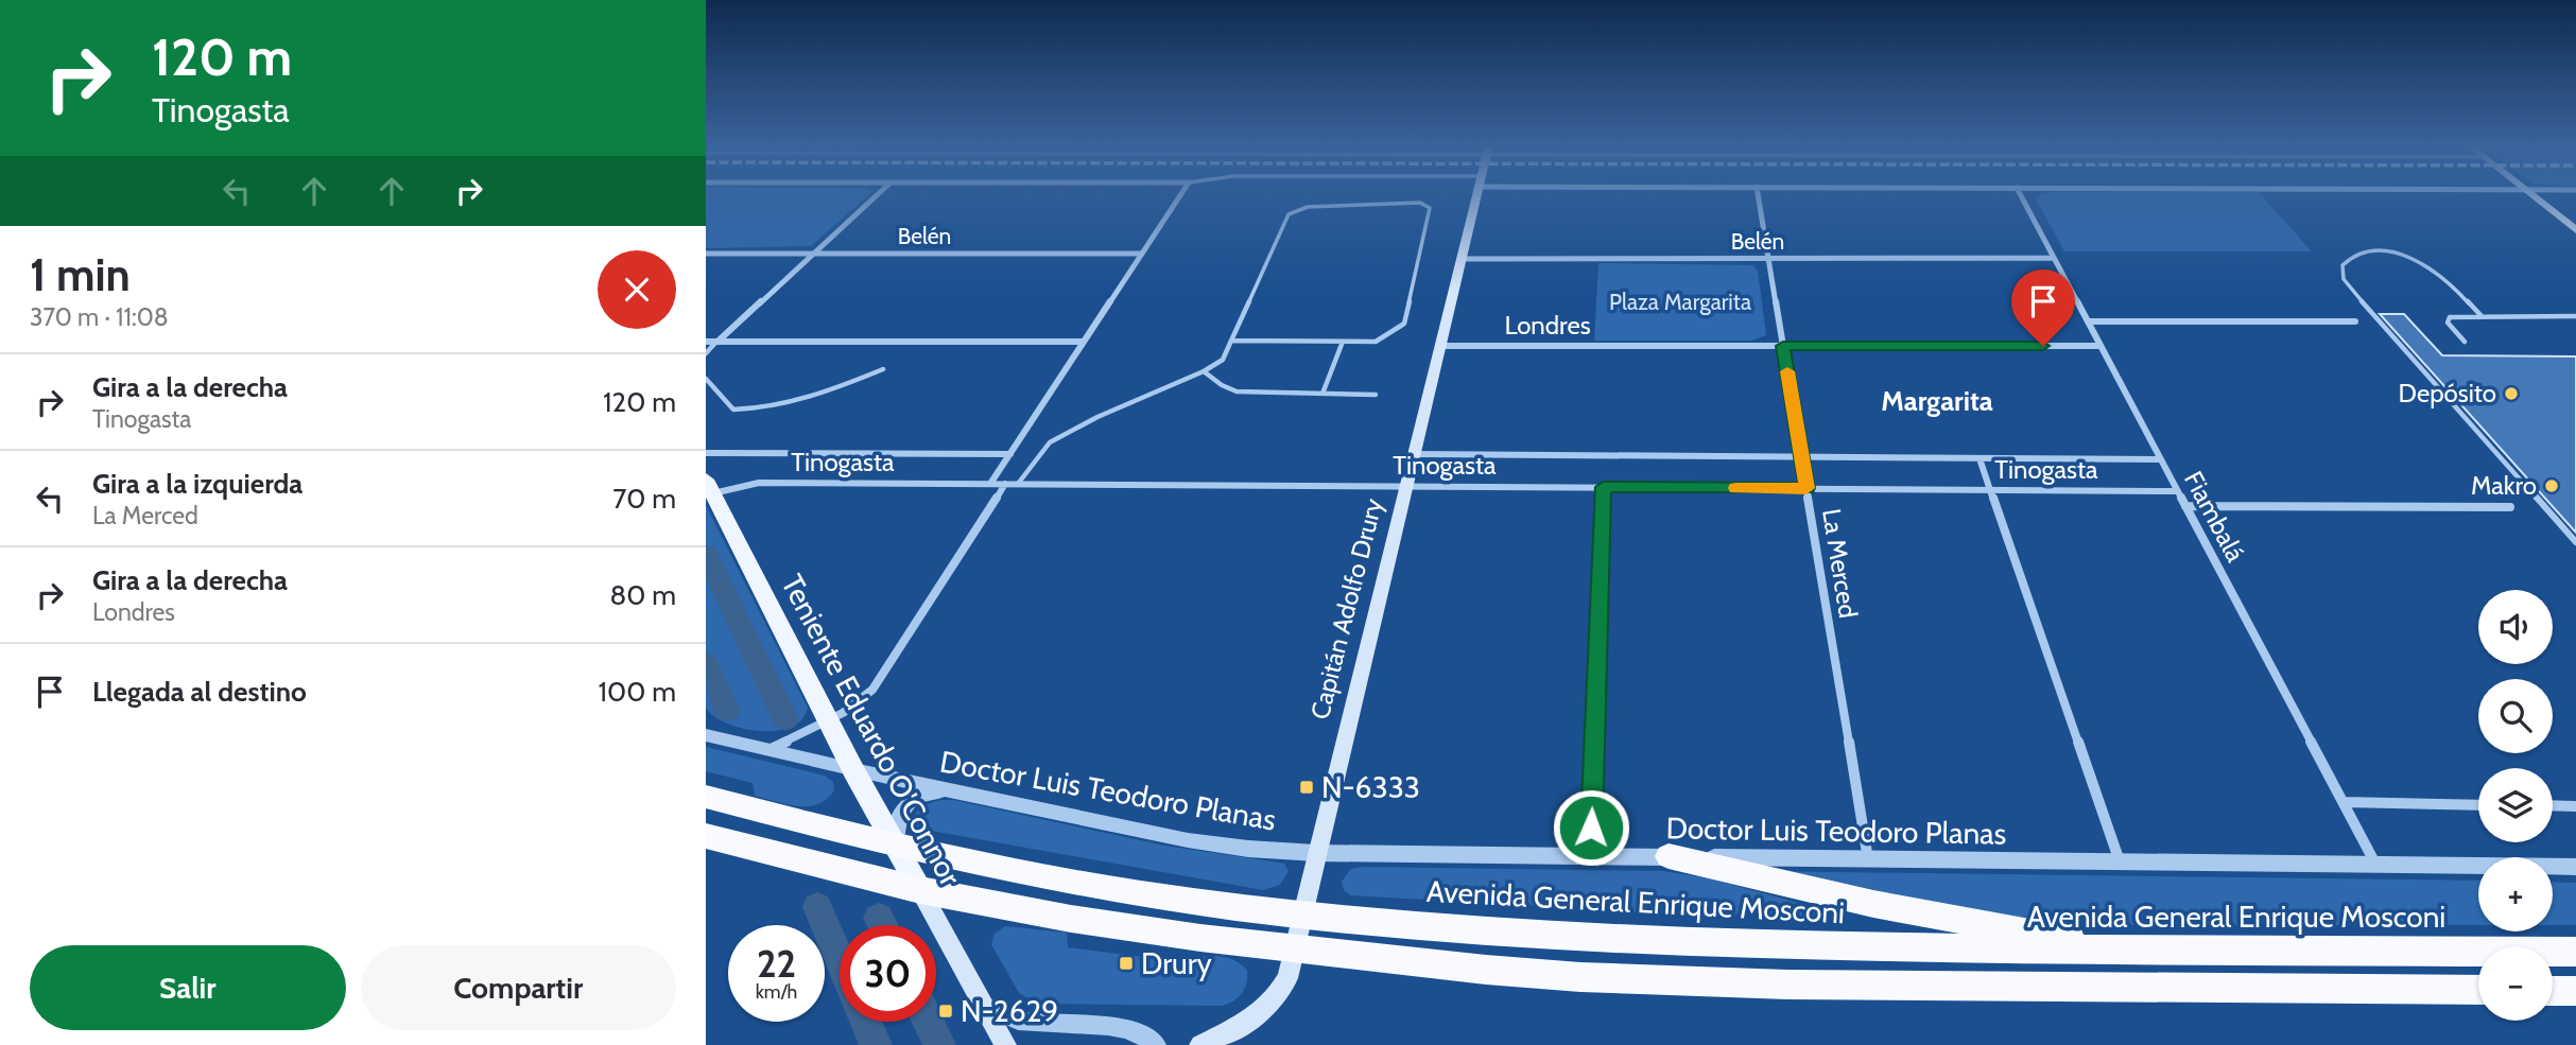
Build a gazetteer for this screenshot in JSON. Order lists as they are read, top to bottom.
{
  "streets": {
    "highway": ["Avenida General Enrique Mosconi"],
    "main road": ["Capitán Adolfo Drury", "Teniente Eduardo O'Connor"],
    "street": [
      "Belén",
      "Londres",
      "Tinogasta",
      "Fiambalá",
      "La Merced",
      "Doctor Luis Teodoro Planas"
    ]
  },
  "crossings": [
    ["Belén", "Fiambalá"],
    ["Belén", "La Merced"],
    ["Belén", "Capitán Adolfo Drury"],
    ["Londres", "Fiambalá"],
    ["Londres", "La Merced"],
    ["Londres", "Capitán Adolfo Drury"],
    ["Tinogasta", "Fiambalá"],
    ["Tinogasta", "La Merced"],
    ["Tinogasta", "Capitán Adolfo Drury"],
    ["Tinogasta", "Teniente Eduardo O'Connor"],
    ["Fiambalá", "Doctor Luis Teodoro Planas"],
    ["La Merced", "Doctor Luis Teodoro Planas"],
    ["Capitán Adolfo Drury", "Doctor Luis Teodoro Planas"],
    ["Capitán Adolfo Drury", "Avenida General Enrique Mosconi"],
    ["Teniente Eduardo O'Connor", "Doctor Luis Teodoro Planas"],
    ["Teniente Eduardo O'Connor", "Avenida General Enrique Mosconi"]
  ],
  "districts": ["Margarita"],
  "parks": ["Plaza Margarita"],
  "places": {
    "other": ["Depósito", "Makro"],
    "transit": ["N-6333", "Drury", "N-2629"]
  },
  "page": {
    "turn": ["120 m", "Tinogasta"],
    "heading": ["1 min", "370 m · 11:08"],
    "list": [
      {
        "name": "Gira a la derecha",
        "note": "Tinogasta",
        "value": "120 m"
      },
      {
        "name": "Gira a la izquierda",
        "note": "La Merced",
        "value": "70 m"
      },
      {
        "name": "Gira a la derecha",
        "note": "Londres",
        "value": "80 m"
      },
      {
        "name": "Llegada al destino",
        "value": "100 m"
      }
    ],
    "map_buttons": ["+", "−"],
    "speed": "22 km/h",
    "limit": "30",
    "buttons": ["Salir", "Compartir"]
  }
}
